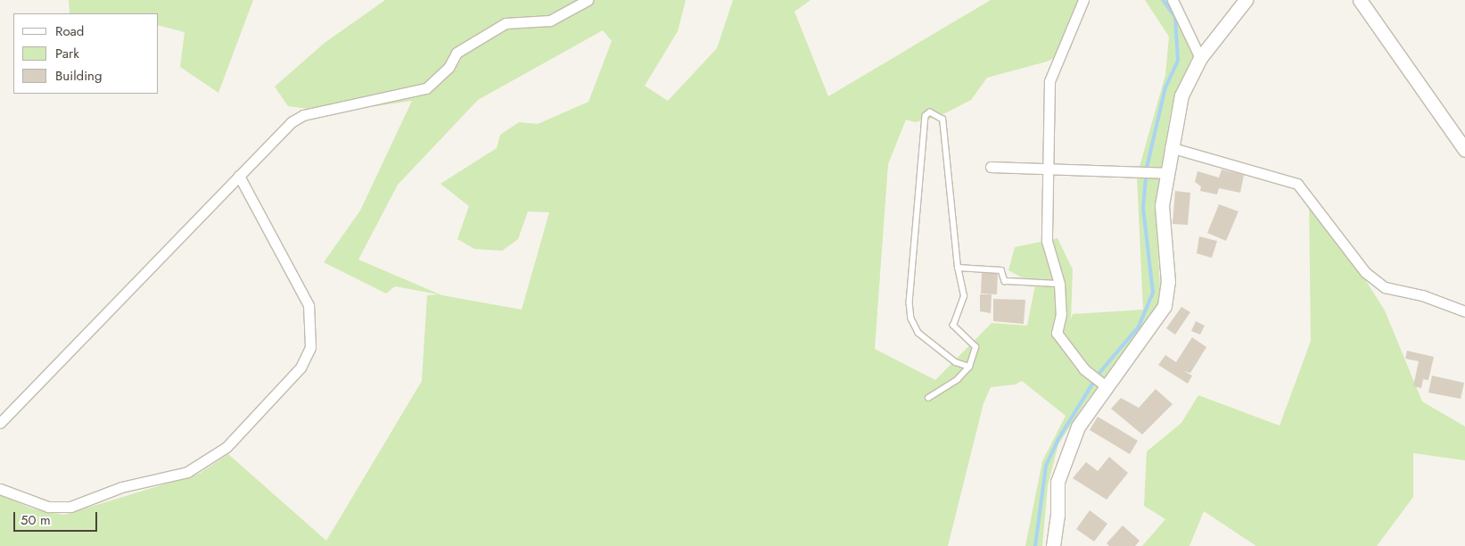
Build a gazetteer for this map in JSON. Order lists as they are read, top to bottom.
{
  "legend": ["Road", "Park", "Building"],
  "scale_bar": "50 m"
}
